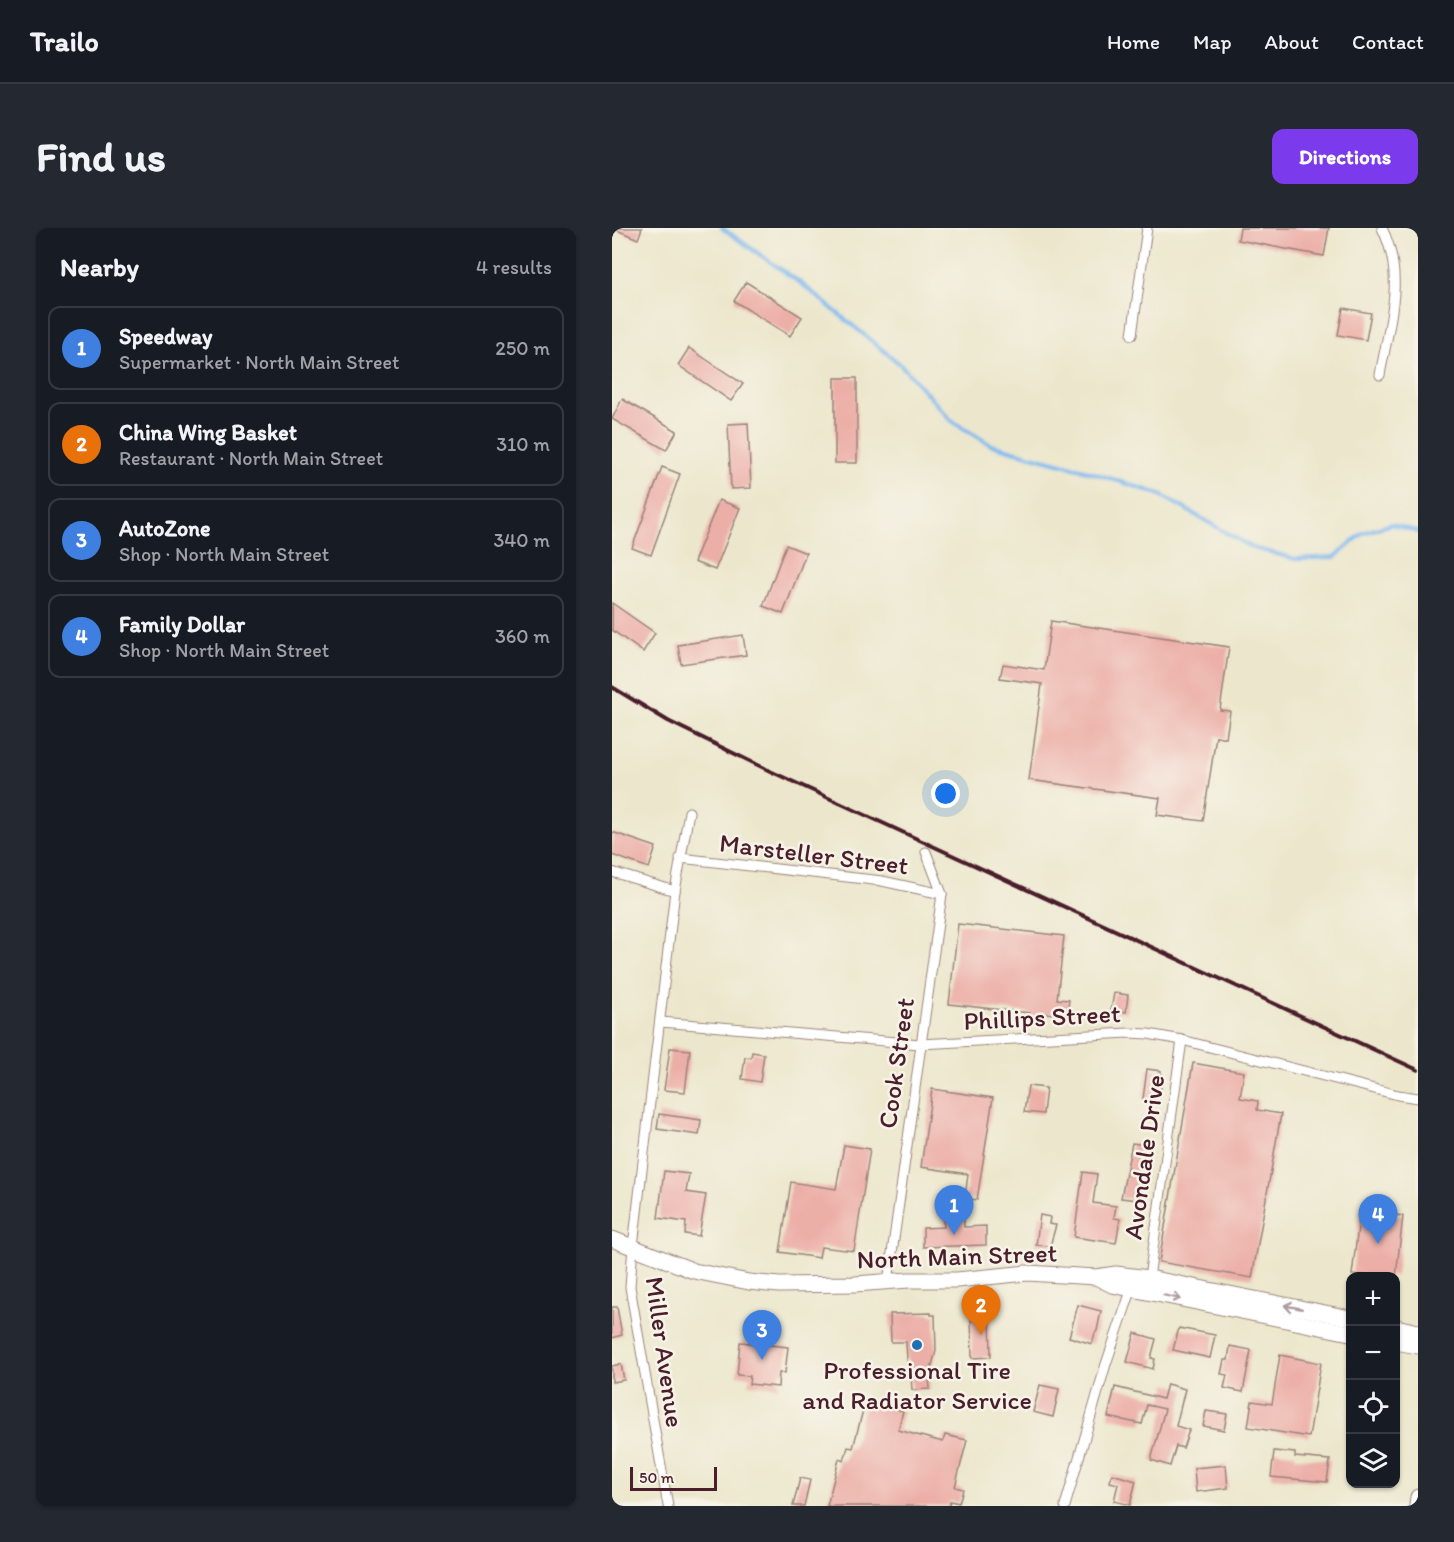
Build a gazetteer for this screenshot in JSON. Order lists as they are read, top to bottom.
{
  "streets": {
    "main road": ["North Main Street"],
    "street": [
      "Marsteller Street",
      "Phillips Street",
      "Cook Street",
      "Avondale Drive",
      "Miller Avenue"
    ]
  },
  "crossings": [
    ["Marsteller Street", "Cook Street"],
    ["Marsteller Street", "Miller Avenue"],
    ["Phillips Street", "Cook Street"],
    ["Phillips Street", "Avondale Drive"],
    ["Phillips Street", "Miller Avenue"],
    ["Cook Street", "North Main Street"],
    ["Avondale Drive", "North Main Street"],
    ["North Main Street", "Miller Avenue"]
  ],
  "places": ["Professional Tire and Radiator Service"],
  "scale_bar": "50 m",
  "page": {
    "header": "Trailo",
    "nav": [
      "Home",
      "Map",
      "About",
      "Contact"
    ],
    "buttons": "Directions",
    "title": "Find us",
    "heading": ["Nearby", "4 results"],
    "list": [
      {
        "mark": "1",
        "name": "Speedway",
        "note": "Supermarket · North Main Street",
        "value": "250 m"
      },
      {
        "mark": "2",
        "name": "China Wing Basket",
        "note": "Restaurant · North Main Street",
        "value": "310 m"
      },
      {
        "mark": "3",
        "name": "AutoZone",
        "note": "Shop · North Main Street",
        "value": "340 m"
      },
      {
        "mark": "4",
        "name": "Family Dollar",
        "note": "Shop · North Main Street",
        "value": "360 m"
      }
    ],
    "pins": [
      "1",
      "4",
      "2",
      "3"
    ],
    "map_buttons": ["+", "−"],
    "scale": "50 m"
  }
}
